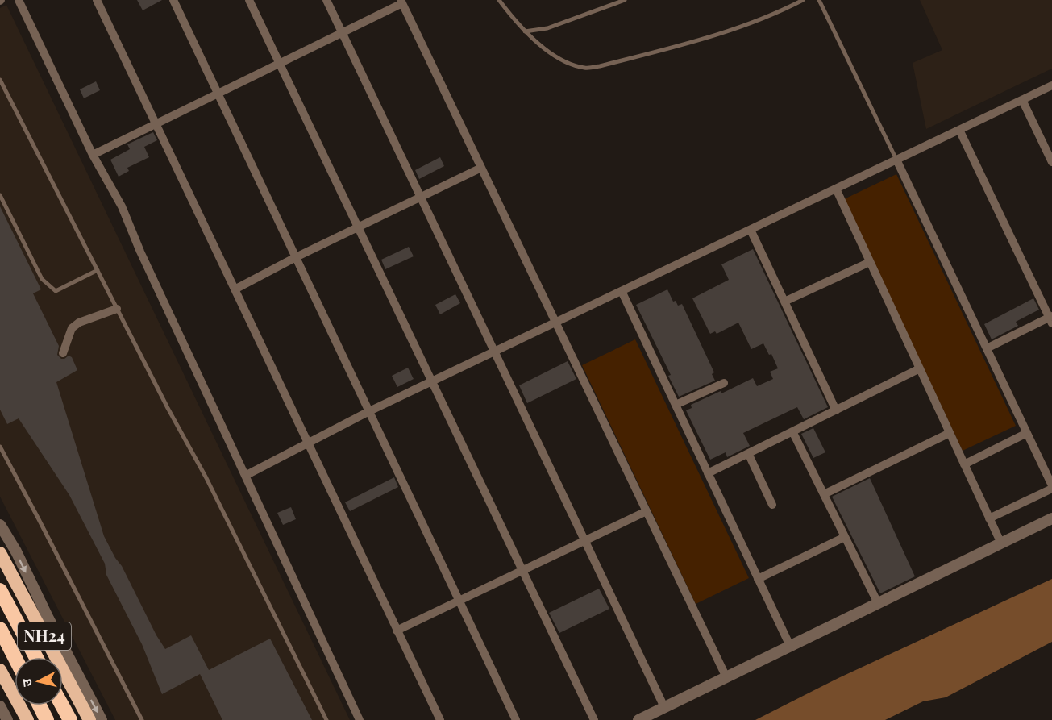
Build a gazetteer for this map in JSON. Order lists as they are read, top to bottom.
{
  "streets": {
    "highway": ["NH24"]
  },
  "north": "left"
}
